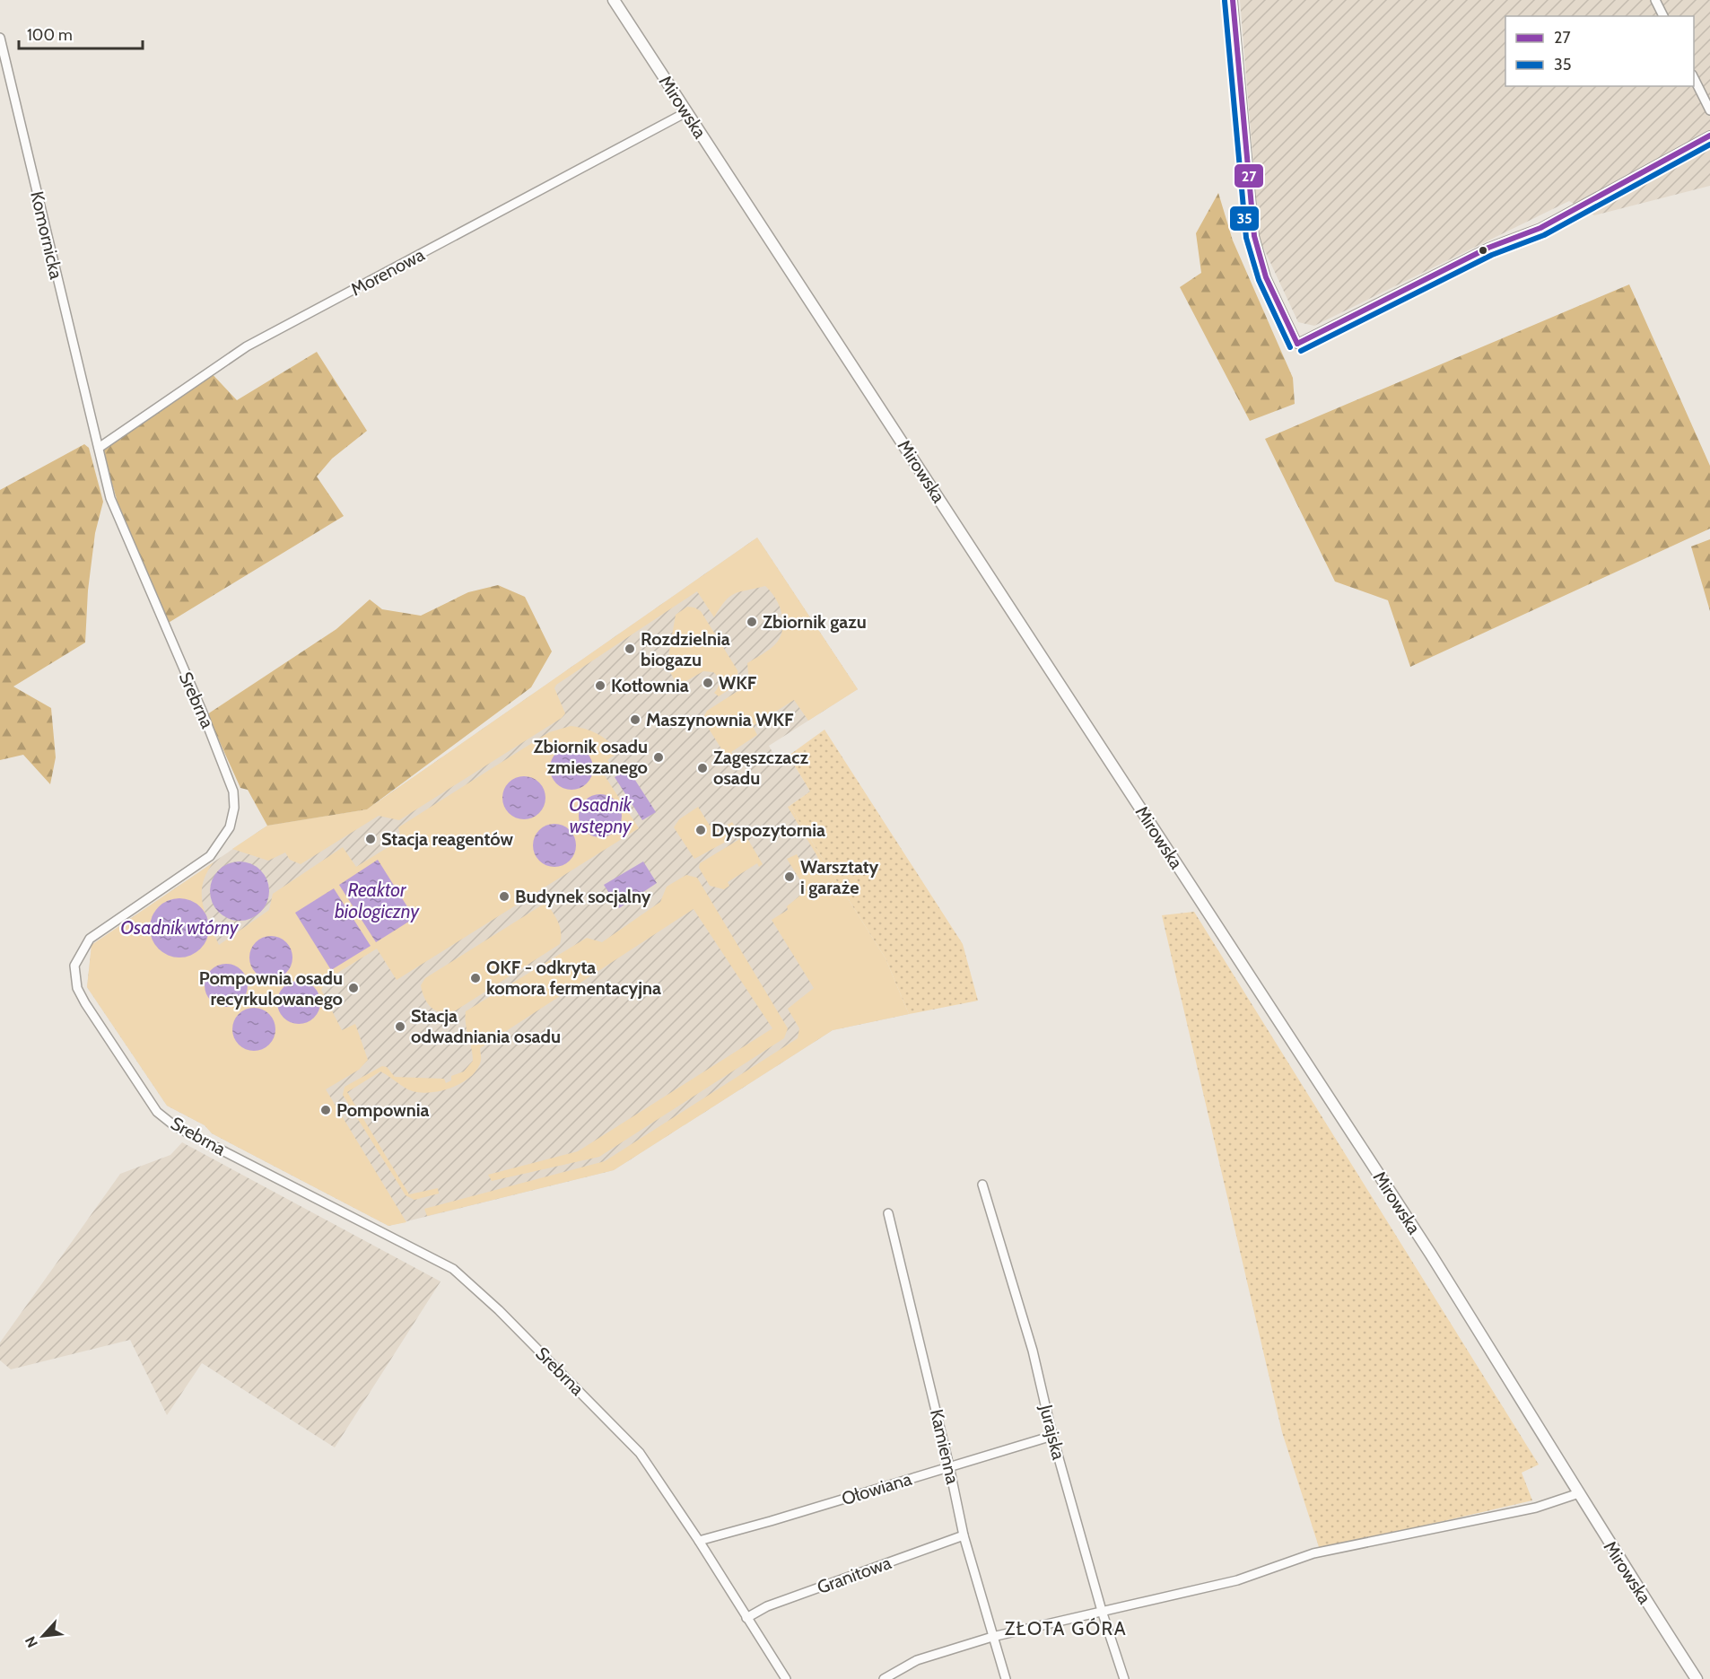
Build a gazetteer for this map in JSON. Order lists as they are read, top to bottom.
{
  "streets": {
    "street": [
      "Mirowska",
      "Komornicka",
      "Morenowa",
      "Srebrna",
      "Jurajska",
      "Kamienna",
      "Ołowiana",
      "Granitowa"
    ]
  },
  "crossings": [
    ["Mirowska", "Morenowa"],
    ["Komornicka", "Srebrna"],
    ["Morenowa", "Srebrna"],
    ["Srebrna", "Ołowiana"],
    ["Srebrna", "Granitowa"],
    ["Jurajska", "Ołowiana"],
    ["Kamienna", "Ołowiana"],
    ["Kamienna", "Granitowa"]
  ],
  "districts": ["ZŁOTA GÓRA"],
  "water": ["Osadnik wstępny", "Reaktor biologiczny", "Osadnik wtórny"],
  "places": [
    "Zbiornik gazu",
    "Rozdzielnia biogazu",
    "WKF",
    "Kotłownia",
    "Maszynownia WKF",
    "Zbiornik osadu zmieszanego",
    "Zagęszczacz osadu",
    "Dyspozytornia",
    "Stacja reagentów",
    "Warsztaty i garaże",
    "Budynek socjalny",
    "OKF - odkryta komora fermentacyjna",
    "Pompownia osadu recyrkulowanego",
    "Stacja odwadniania osadu",
    "Pompownia"
  ],
  "lines": ["transit line 27", "transit line 35"],
  "legend": ["27", "35"],
  "scale_bar": "100 m",
  "north": "bottom left"
}
